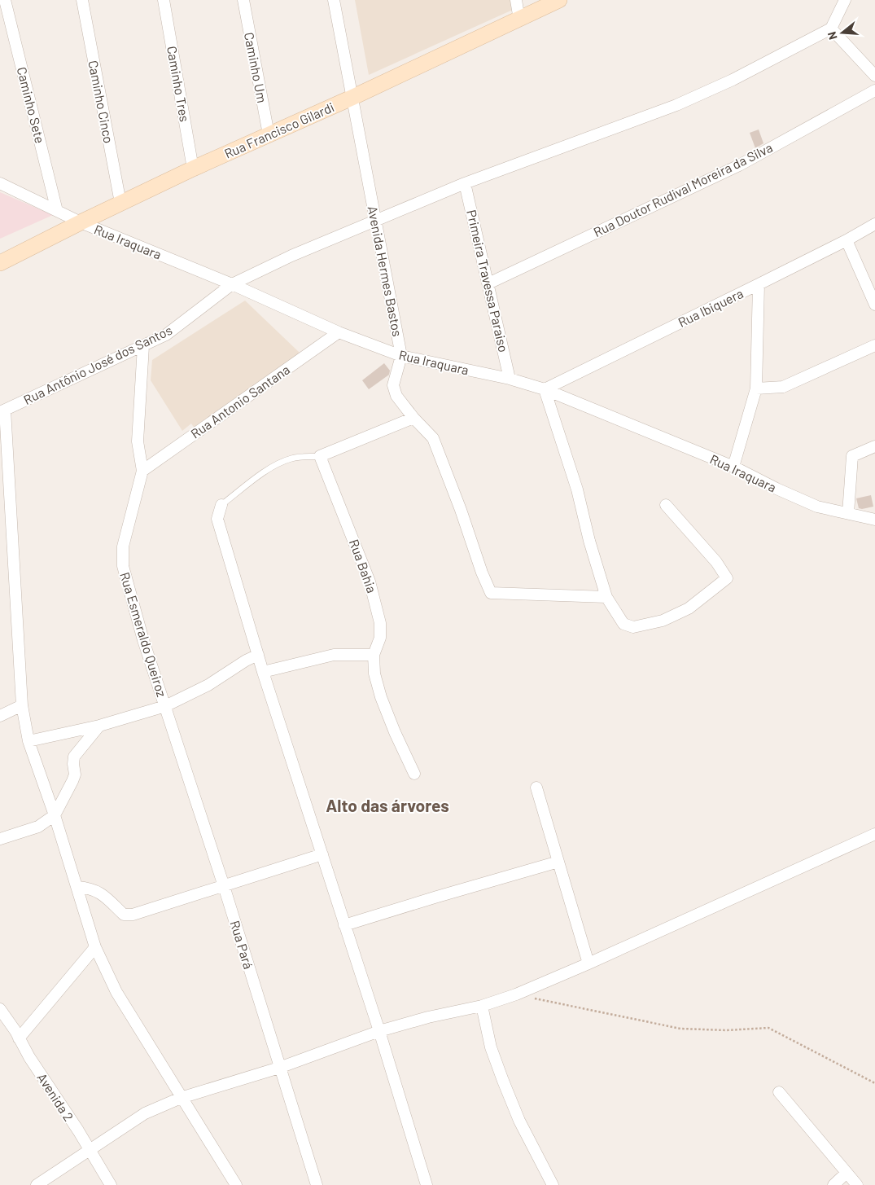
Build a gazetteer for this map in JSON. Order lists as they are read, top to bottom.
{
  "streets": {
    "street": [
      "Caminho Um",
      "Caminho Tres",
      "Caminho Cinco",
      "Caminho Sete",
      "Rua Francisco Gilardi",
      "Rua Doutor Rudival Moreira da Silva",
      "Rua Iraquara",
      "Avenida Hermes Bastos",
      "Primeira Travessa Paraiso",
      "Rua Ibiquera",
      "Rua Antônio José dos Santos",
      "Rua Antonio Santana",
      "Rua Bahia",
      "Rua Esmeraldo Queiroz",
      "Rua Pará",
      "Avenida 2"
    ]
  },
  "crossings": [
    ["Caminho Um", "Rua Francisco Gilardi"],
    ["Caminho Tres", "Rua Francisco Gilardi"],
    ["Caminho Cinco", "Rua Francisco Gilardi"],
    ["Caminho Sete", "Rua Iraquara"],
    ["Rua Francisco Gilardi", "Rua Iraquara"],
    ["Rua Francisco Gilardi", "Avenida Hermes Bastos"],
    ["Rua Doutor Rudival Moreira da Silva", "Primeira Travessa Paraiso"],
    ["Rua Iraquara", "Avenida Hermes Bastos"],
    ["Rua Iraquara", "Primeira Travessa Paraiso"],
    ["Rua Iraquara", "Rua Ibiquera"],
    ["Rua Iraquara", "Rua Antônio José dos Santos"],
    ["Rua Iraquara", "Rua Antonio Santana"],
    ["Avenida Hermes Bastos", "Rua Antônio José dos Santos"],
    ["Primeira Travessa Paraiso", "Rua Antônio José dos Santos"],
    ["Rua Antônio José dos Santos", "Rua Esmeraldo Queiroz"],
    ["Rua Antonio Santana", "Rua Esmeraldo Queiroz"],
    ["Rua Esmeraldo Queiroz", "Rua Pará"]
  ],
  "districts": ["Alto das árvores"],
  "north": "left"
}
